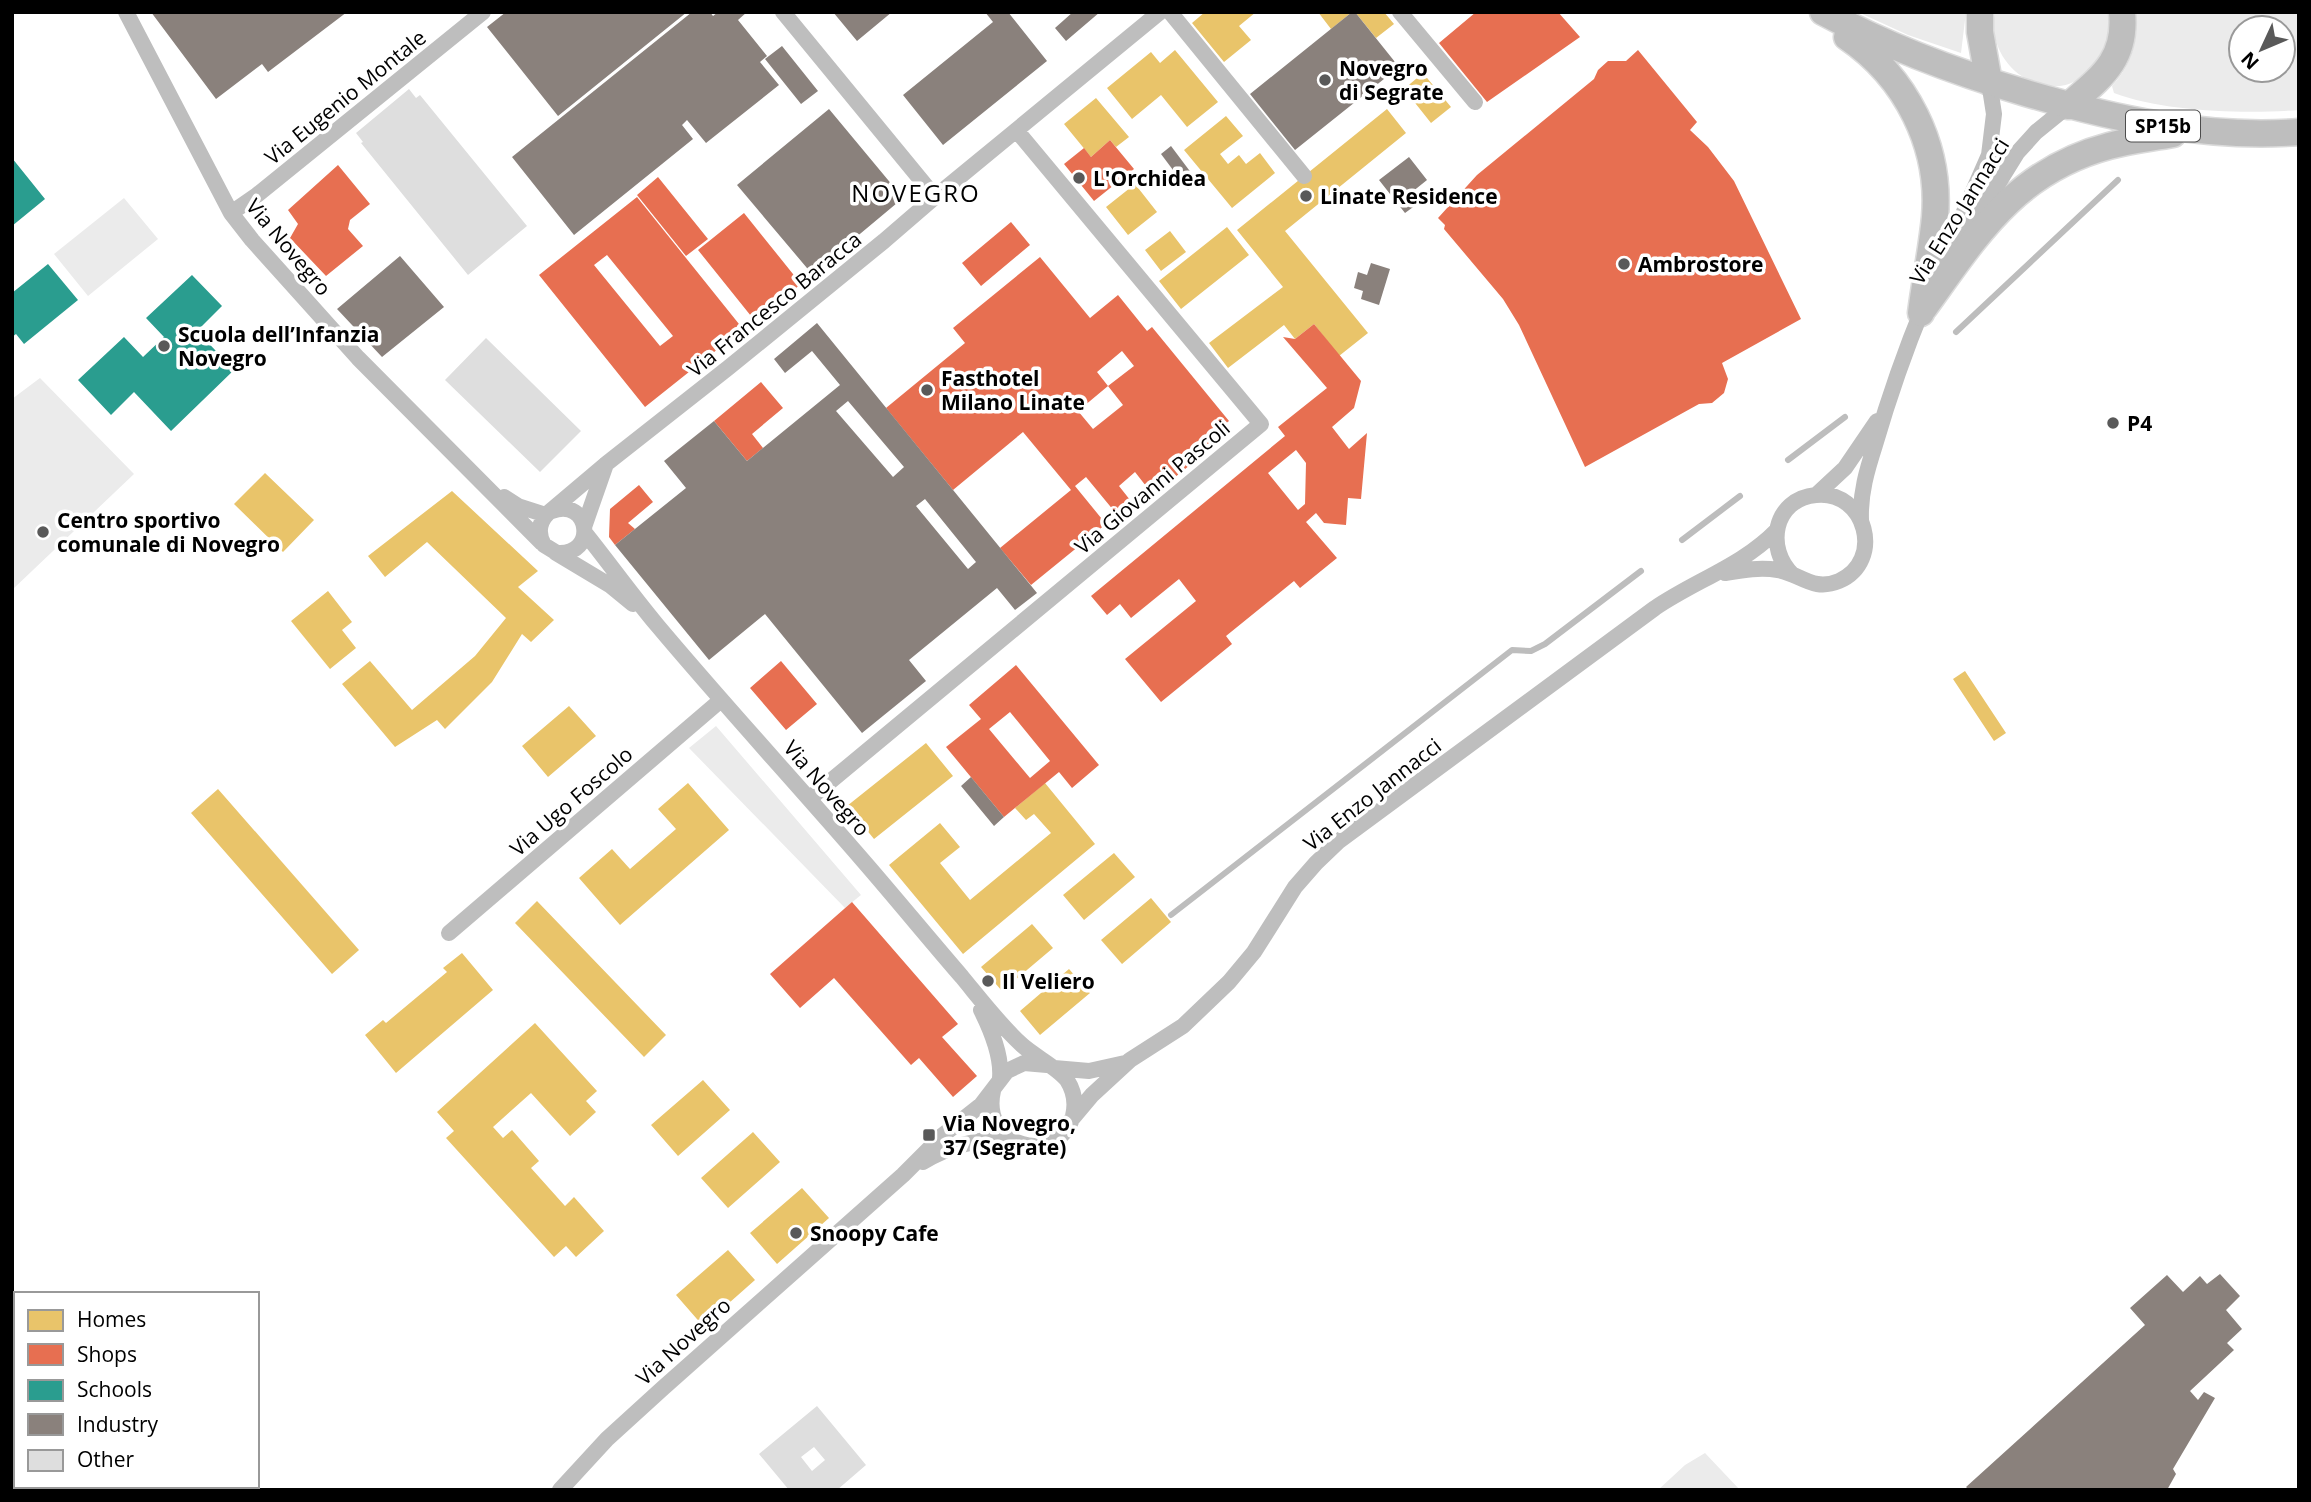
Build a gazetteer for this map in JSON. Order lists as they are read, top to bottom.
{
  "streets": {
    "main road": ["SP15b"],
    "street": [
      "Via Eugenio Montale",
      "Via Enzo Jannacci",
      "Via Novegro",
      "Via Francesco Baracca",
      "Via Giovanni Pascoli",
      "Via Ugo Foscolo"
    ]
  },
  "crossings": [
    ["Via Eugenio Montale", "Via Novegro"],
    ["SP15b", "Via Enzo Jannacci"],
    ["Via Enzo Jannacci", "Via Novegro"],
    ["Via Novegro", "Via Francesco Baracca"],
    ["Via Novegro", "Via Giovanni Pascoli"],
    ["Via Novegro", "Via Ugo Foscolo"],
    ["Via Francesco Baracca", "Via Giovanni Pascoli"]
  ],
  "districts": ["NOVEGRO"],
  "places": {
    "other": [
      "Novegro di Segrate",
      "L'Orchidea",
      "Linate Residence",
      "Ambrostore",
      "Scuola dell’Infanzia Novegro",
      "Fasthotel Milano Linate",
      "P4",
      "Centro sportivo comunale di Novegro",
      "Il Veliero",
      "Snoopy Cafe"
    ],
    "transit": ["Via Novegro, 37 (Segrate)"]
  },
  "legend": [
    "Homes",
    "Shops",
    "Schools",
    "Industry",
    "Other"
  ],
  "north": "bottom left"
}
